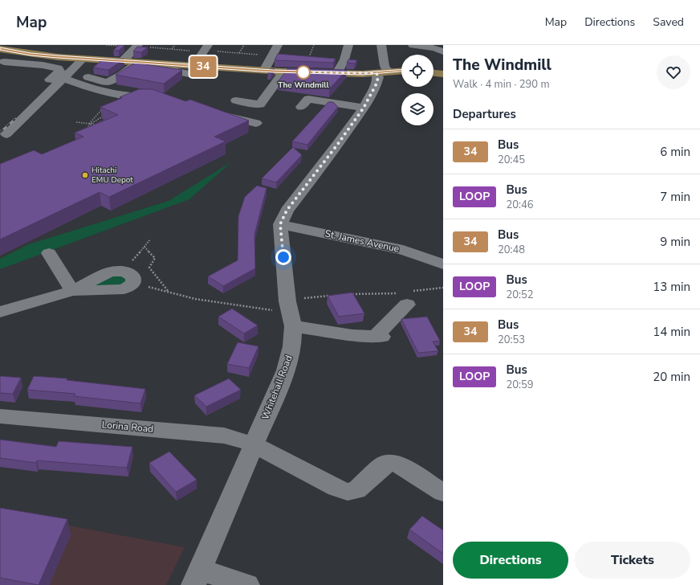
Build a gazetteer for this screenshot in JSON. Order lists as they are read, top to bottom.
{
  "streets": {
    "street": ["St. James Avenue", "Whitehall Road", "Lorina Road"]
  },
  "crossings": [
    ["St. James Avenue", "Whitehall Road"],
    ["Whitehall Road", "Lorina Road"]
  ],
  "places": ["The Windmill", "Hitachi EMU Depot"],
  "lines": ["bus line 34"],
  "page": {
    "header": "Map",
    "nav": ["Map", "Directions", "Saved"],
    "on_map": "34",
    "heading": [
      ["The Windmill", "Walk · 4 min · 290 m"],
      "Departures"
    ],
    "list": [
      {
        "mark": "34",
        "name": "Bus",
        "note": "20:45",
        "value": "6 min"
      },
      {
        "mark": "LOOP",
        "name": "Bus",
        "note": "20:46",
        "value": "7 min"
      },
      {
        "mark": "34",
        "name": "Bus",
        "note": "20:48",
        "value": "9 min"
      },
      {
        "mark": "LOOP",
        "name": "Bus",
        "note": "20:52",
        "value": "13 min"
      },
      {
        "mark": "34",
        "name": "Bus",
        "note": "20:53",
        "value": "14 min"
      },
      {
        "mark": "LOOP",
        "name": "Bus",
        "note": "20:59",
        "value": "20 min"
      }
    ],
    "buttons": ["Directions", "Tickets"]
  }
}
